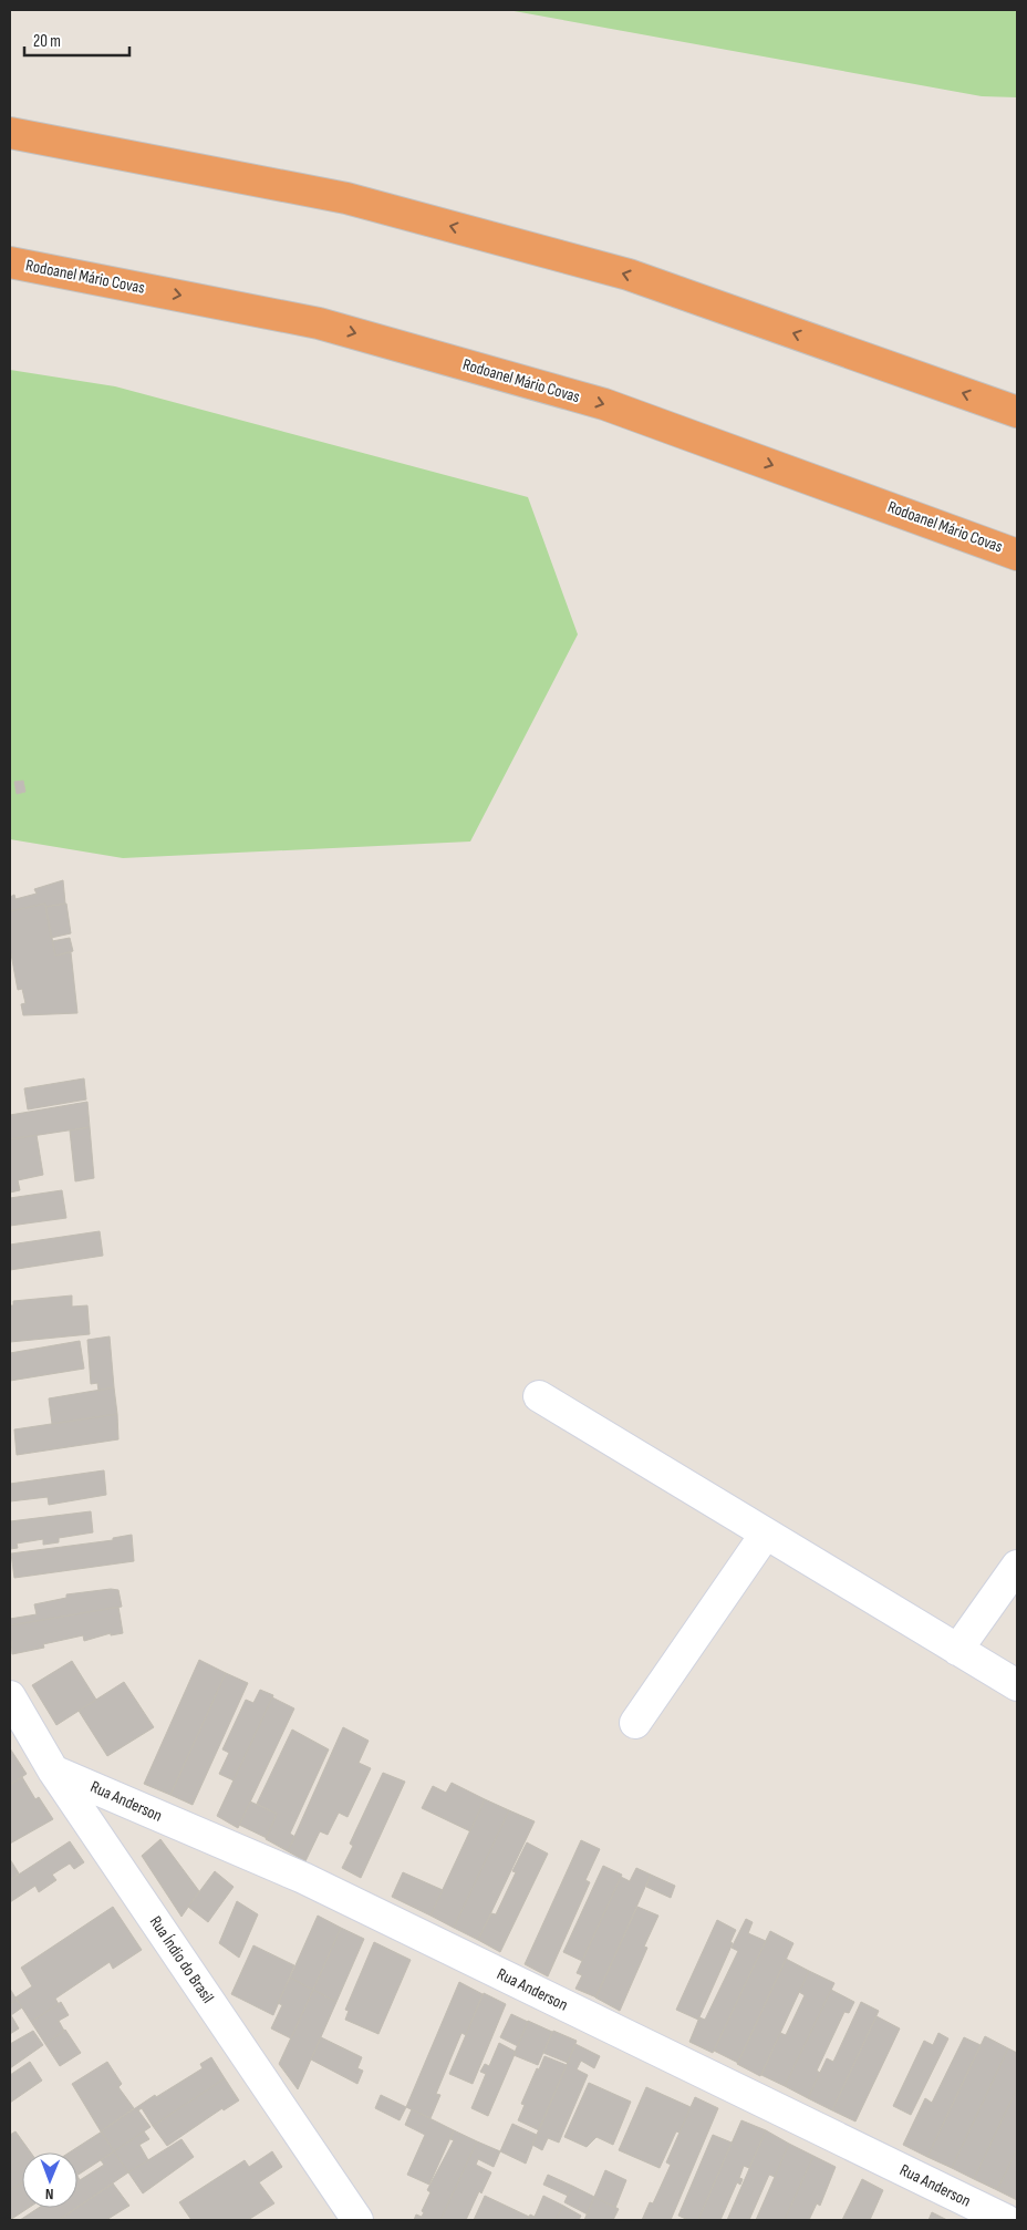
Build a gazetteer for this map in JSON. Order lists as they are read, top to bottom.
{
  "streets": {
    "highway": ["Rodoanel Mário Covas"],
    "street": ["Rua Anderson", "Rua Índio do Brasil"]
  },
  "crossings": [
    ["Rua Anderson", "Rua Índio do Brasil"]
  ],
  "scale_bar": "20 m",
  "north": "bottom"
}
